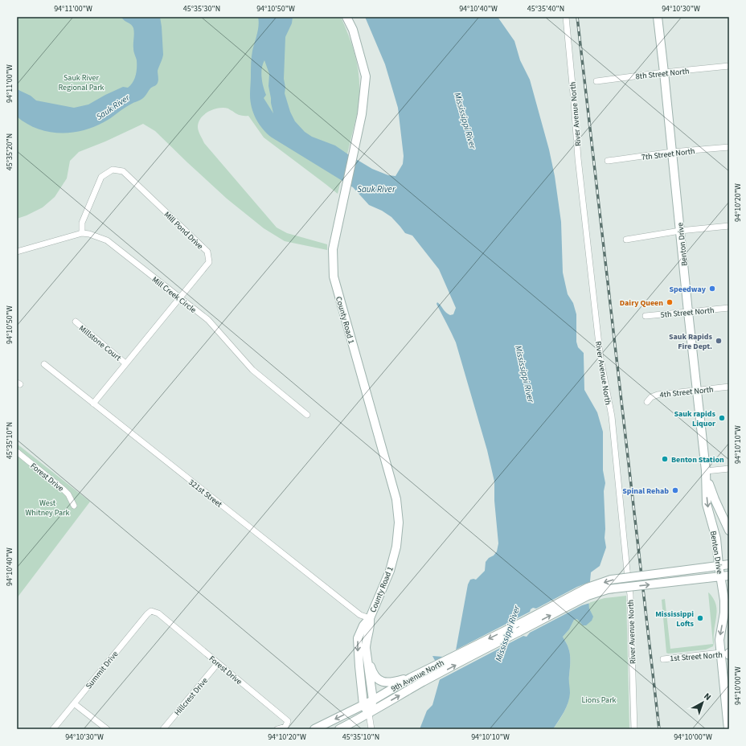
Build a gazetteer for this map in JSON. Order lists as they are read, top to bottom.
{
  "streets": {
    "main road": ["Benton Drive", "County Road 1", "9th Avenue North"],
    "street": [
      "8th Street North",
      "River Avenue North",
      "7th Street North",
      "Mill Pond Drive",
      "Mill Creek Circle",
      "5th Street North",
      "Millstone Court",
      "4th Street North",
      "Forest Drive",
      "321st Street",
      "1st Street North",
      "Summit Drive",
      "Hillcrest Drive"
    ]
  },
  "crossings": [
    ["8th Street North", "Benton Drive"],
    ["7th Street North", "Benton Drive"],
    ["Mill Pond Drive", "Mill Creek Circle"],
    ["Mill Pond Drive", "Millstone Court"],
    ["Mill Pond Drive", "321st Street"],
    ["Benton Drive", "5th Street North"],
    ["Benton Drive", "4th Street North"],
    ["Benton Drive", "1st Street North"],
    ["Benton Drive", "9th Avenue North"],
    ["County Road 1", "321st Street"],
    ["County Road 1", "9th Avenue North"],
    ["Forest Drive", "Summit Drive"],
    ["Forest Drive", "Hillcrest Drive"]
  ],
  "water": ["Sauk River", "Mississippi River"],
  "parks": ["Sauk River Regional Park", "West Whitney Park", "Lions Park"],
  "places": [
    "Speedway",
    "Dairy Queen",
    "Sauk Rapids Fire Dept.",
    "Sauk rapids Liquor",
    "Benton Station",
    "Spinal Rehab",
    "Mississippi Lofts"
  ],
  "north": "top right",
  "coordinates": [
    "94°11'00\"W",
    "45°35'30\"N",
    "94°10'50\"W",
    "94°10'40\"W",
    "45°35'40\"N",
    "94°10'30\"W",
    "45°35'20\"N",
    "94°10'20\"W",
    "45°35'10\"N",
    "94°10'10\"W",
    "94°10'00\"W"
  ]
}
